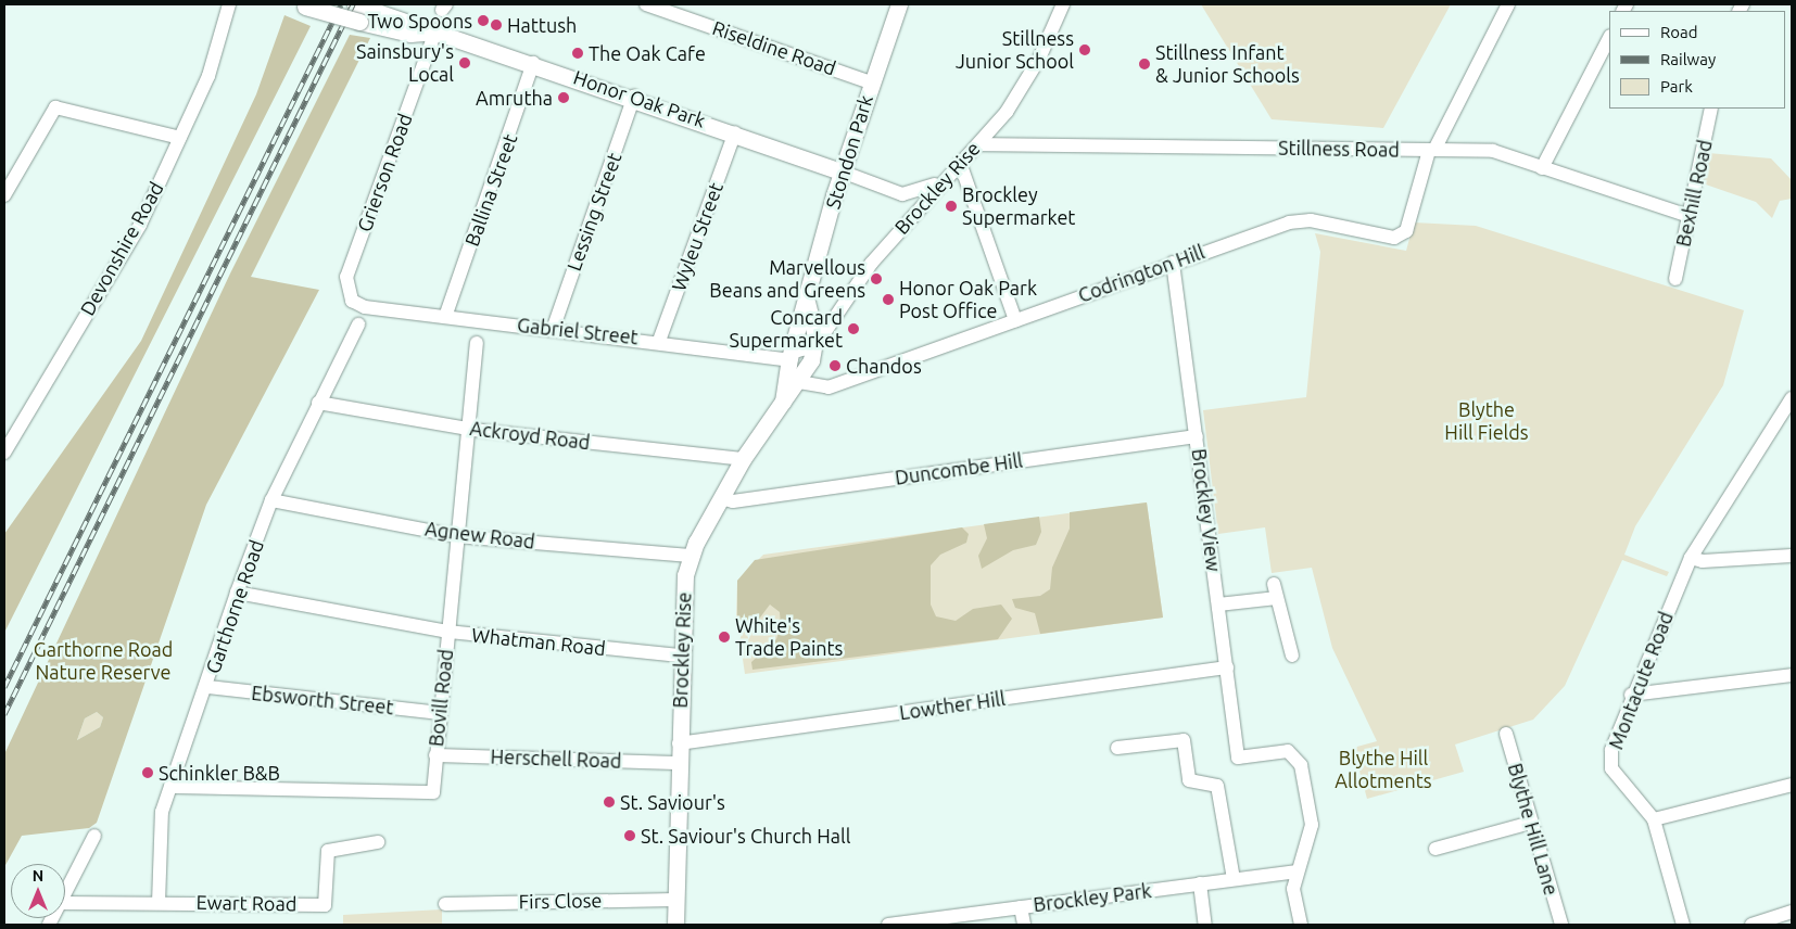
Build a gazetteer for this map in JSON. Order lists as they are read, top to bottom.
{
  "streets": {
    "main road": ["Honor Oak Park", "Stondon Park", "Brockley Rise"],
    "street": [
      "Riseldine Road",
      "Stillness Road",
      "Grierson Road",
      "Ballina Street",
      "Bexhill Road",
      "Lessing Street",
      "Wyleu Street",
      "Devonshire Road",
      "Codrington Hill",
      "Gabriel Street",
      "Ackroyd Road",
      "Duncombe Hill",
      "Brockley View",
      "Agnew Road",
      "Garthorne Road",
      "Whatman Road",
      "Montacute Road",
      "Bovill Road",
      "Ebsworth Street",
      "Lowther Hill",
      "Herschell Road",
      "Blythe Hill Lane",
      "Brockley Park",
      "Firs Close",
      "Ewart Road"
    ]
  },
  "crossings": [
    ["Riseldine Road", "Stondon Park"],
    ["Honor Oak Park", "Stondon Park"],
    ["Honor Oak Park", "Grierson Road"],
    ["Honor Oak Park", "Ballina Street"],
    ["Honor Oak Park", "Lessing Street"],
    ["Honor Oak Park", "Wyleu Street"],
    ["Stillness Road", "Brockley Rise"],
    ["Stillness Road", "Bexhill Road"],
    ["Stillness Road", "Codrington Hill"],
    ["Stondon Park", "Brockley Rise"],
    ["Stondon Park", "Gabriel Street"],
    ["Grierson Road", "Gabriel Street"],
    ["Brockley Rise", "Ackroyd Road"],
    ["Brockley Rise", "Duncombe Hill"],
    ["Brockley Rise", "Agnew Road"],
    ["Brockley Rise", "Whatman Road"],
    ["Brockley Rise", "Lowther Hill"],
    ["Brockley Rise", "Herschell Road"],
    ["Brockley Rise", "Firs Close"],
    ["Ballina Street", "Gabriel Street"],
    ["Lessing Street", "Gabriel Street"],
    ["Wyleu Street", "Gabriel Street"],
    ["Codrington Hill", "Brockley View"],
    ["Ackroyd Road", "Garthorne Road"],
    ["Ackroyd Road", "Bovill Road"],
    ["Duncombe Hill", "Brockley View"],
    ["Brockley View", "Lowther Hill"],
    ["Brockley View", "Brockley Park"],
    ["Agnew Road", "Garthorne Road"],
    ["Agnew Road", "Bovill Road"],
    ["Garthorne Road", "Whatman Road"],
    ["Garthorne Road", "Bovill Road"],
    ["Garthorne Road", "Ebsworth Street"],
    ["Garthorne Road", "Ewart Road"],
    ["Whatman Road", "Bovill Road"],
    ["Bovill Road", "Ebsworth Street"],
    ["Bovill Road", "Herschell Road"]
  ],
  "parks": ["Blythe Hill Fields", "Garthorne Road Nature Reserve", "Blythe Hill Allotments"],
  "places": [
    "Two Spoons",
    "Hattush",
    "Stillness Junior School",
    "The Oak Cafe",
    "Sainsbury's Local",
    "Stillness Infant & Junior Schools",
    "Amrutha",
    "Brockley Supermarket",
    "Marvellous Beans and Greens",
    "Honor Oak Park Post Office",
    "Concard Supermarket",
    "Chandos",
    "White's Trade Paints",
    "Schinkler B&B",
    "St. Saviour's",
    "St. Saviour's Church Hall"
  ],
  "legend": ["Road", "Railway", "Park"],
  "north": "top"
}
